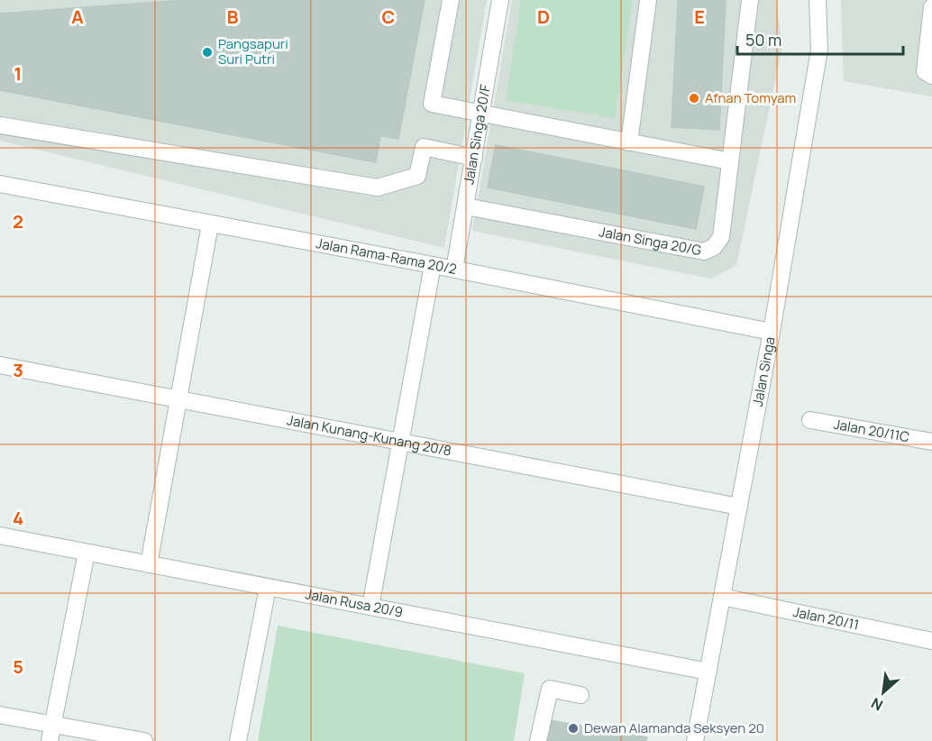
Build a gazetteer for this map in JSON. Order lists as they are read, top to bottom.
{
  "streets": {
    "street": [
      "Jalan Singa 20/F",
      "Jalan Singa 20/G",
      "Jalan Rama-Rama 20/2",
      "Jalan Singa",
      "Jalan 20/11C",
      "Jalan Kunang-Kunang 20/8",
      "Jalan Rusa 20/9",
      "Jalan 20/11"
    ]
  },
  "crossings": [
    ["Jalan Singa 20/F", "Jalan Singa 20/G"],
    ["Jalan Singa 20/F", "Jalan Rama-Rama 20/2"],
    ["Jalan Rama-Rama 20/2", "Jalan Singa"],
    ["Jalan Singa", "Jalan Kunang-Kunang 20/8"],
    ["Jalan Singa", "Jalan Rusa 20/9"],
    ["Jalan Singa", "Jalan 20/11"]
  ],
  "places": ["Pangsapuri Suri Putri", "Afnan Tomyam", "Dewan Alamanda Seksyen 20"],
  "scale_bar": "50 m",
  "north": "bottom left",
  "grid": {
    "columns": [
      "A",
      "B",
      "C",
      "D",
      "E"
    ],
    "rows": [
      "1",
      "2",
      "3",
      "4",
      "5"
    ]
  }
}
